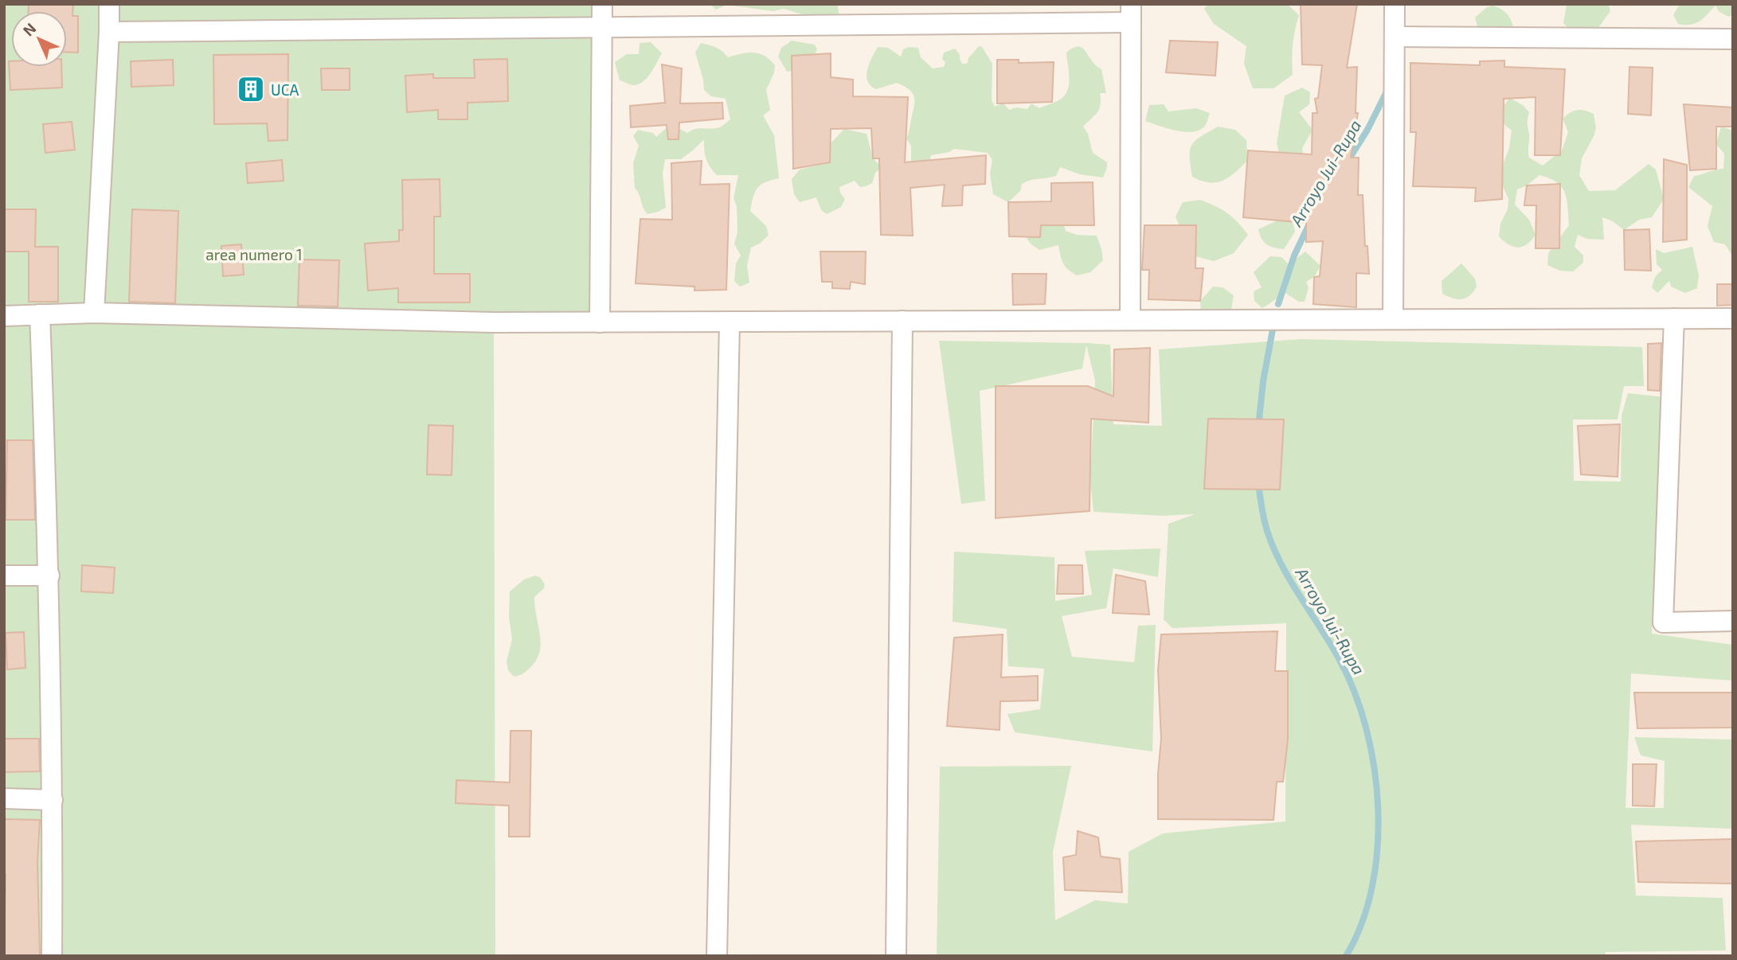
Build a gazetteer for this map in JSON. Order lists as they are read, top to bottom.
{
  "water": ["Arroyo Jui-Rupa"],
  "parks": ["area numero 1"],
  "places": {
    "building": ["UCA"]
  },
  "north": "top left"
}
